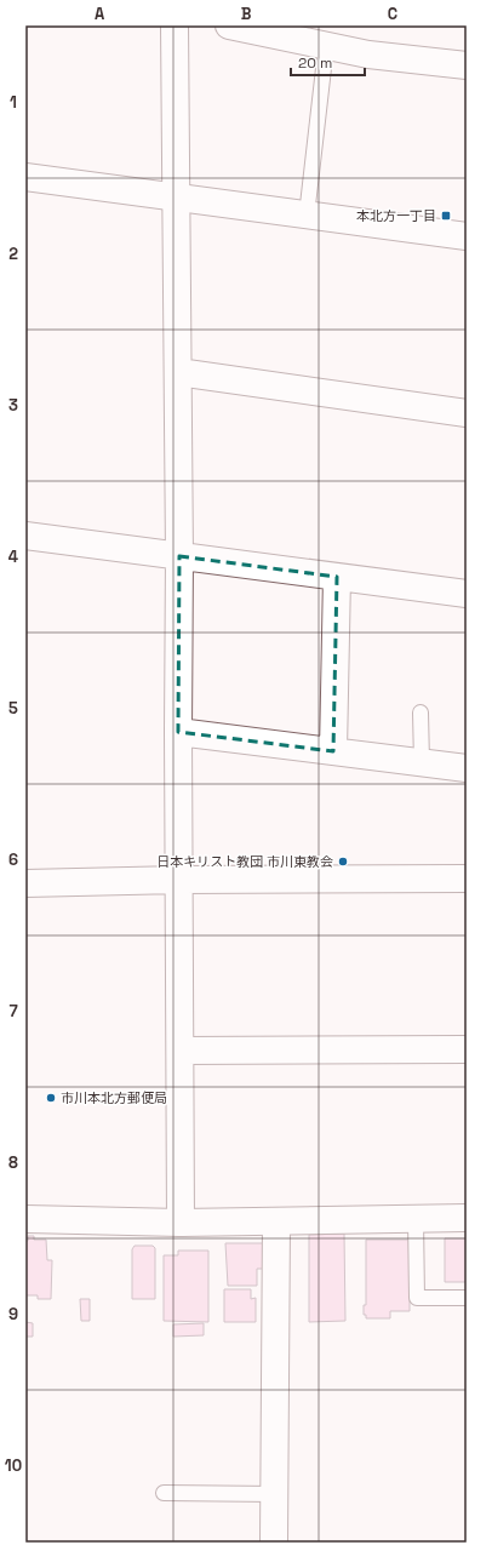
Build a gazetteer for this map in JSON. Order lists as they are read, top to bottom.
{
  "places": {
    "transit": ["本北方一丁目"],
    "other": ["日本キリスト教団 市川東教会", "市川本北方郵便局"]
  },
  "scale_bar": "20 m",
  "grid": {
    "columns": ["A", "B", "C"],
    "rows": [
      "1",
      "2",
      "3",
      "4",
      "5",
      "6",
      "7",
      "8",
      "9",
      "10"
    ]
  }
}
